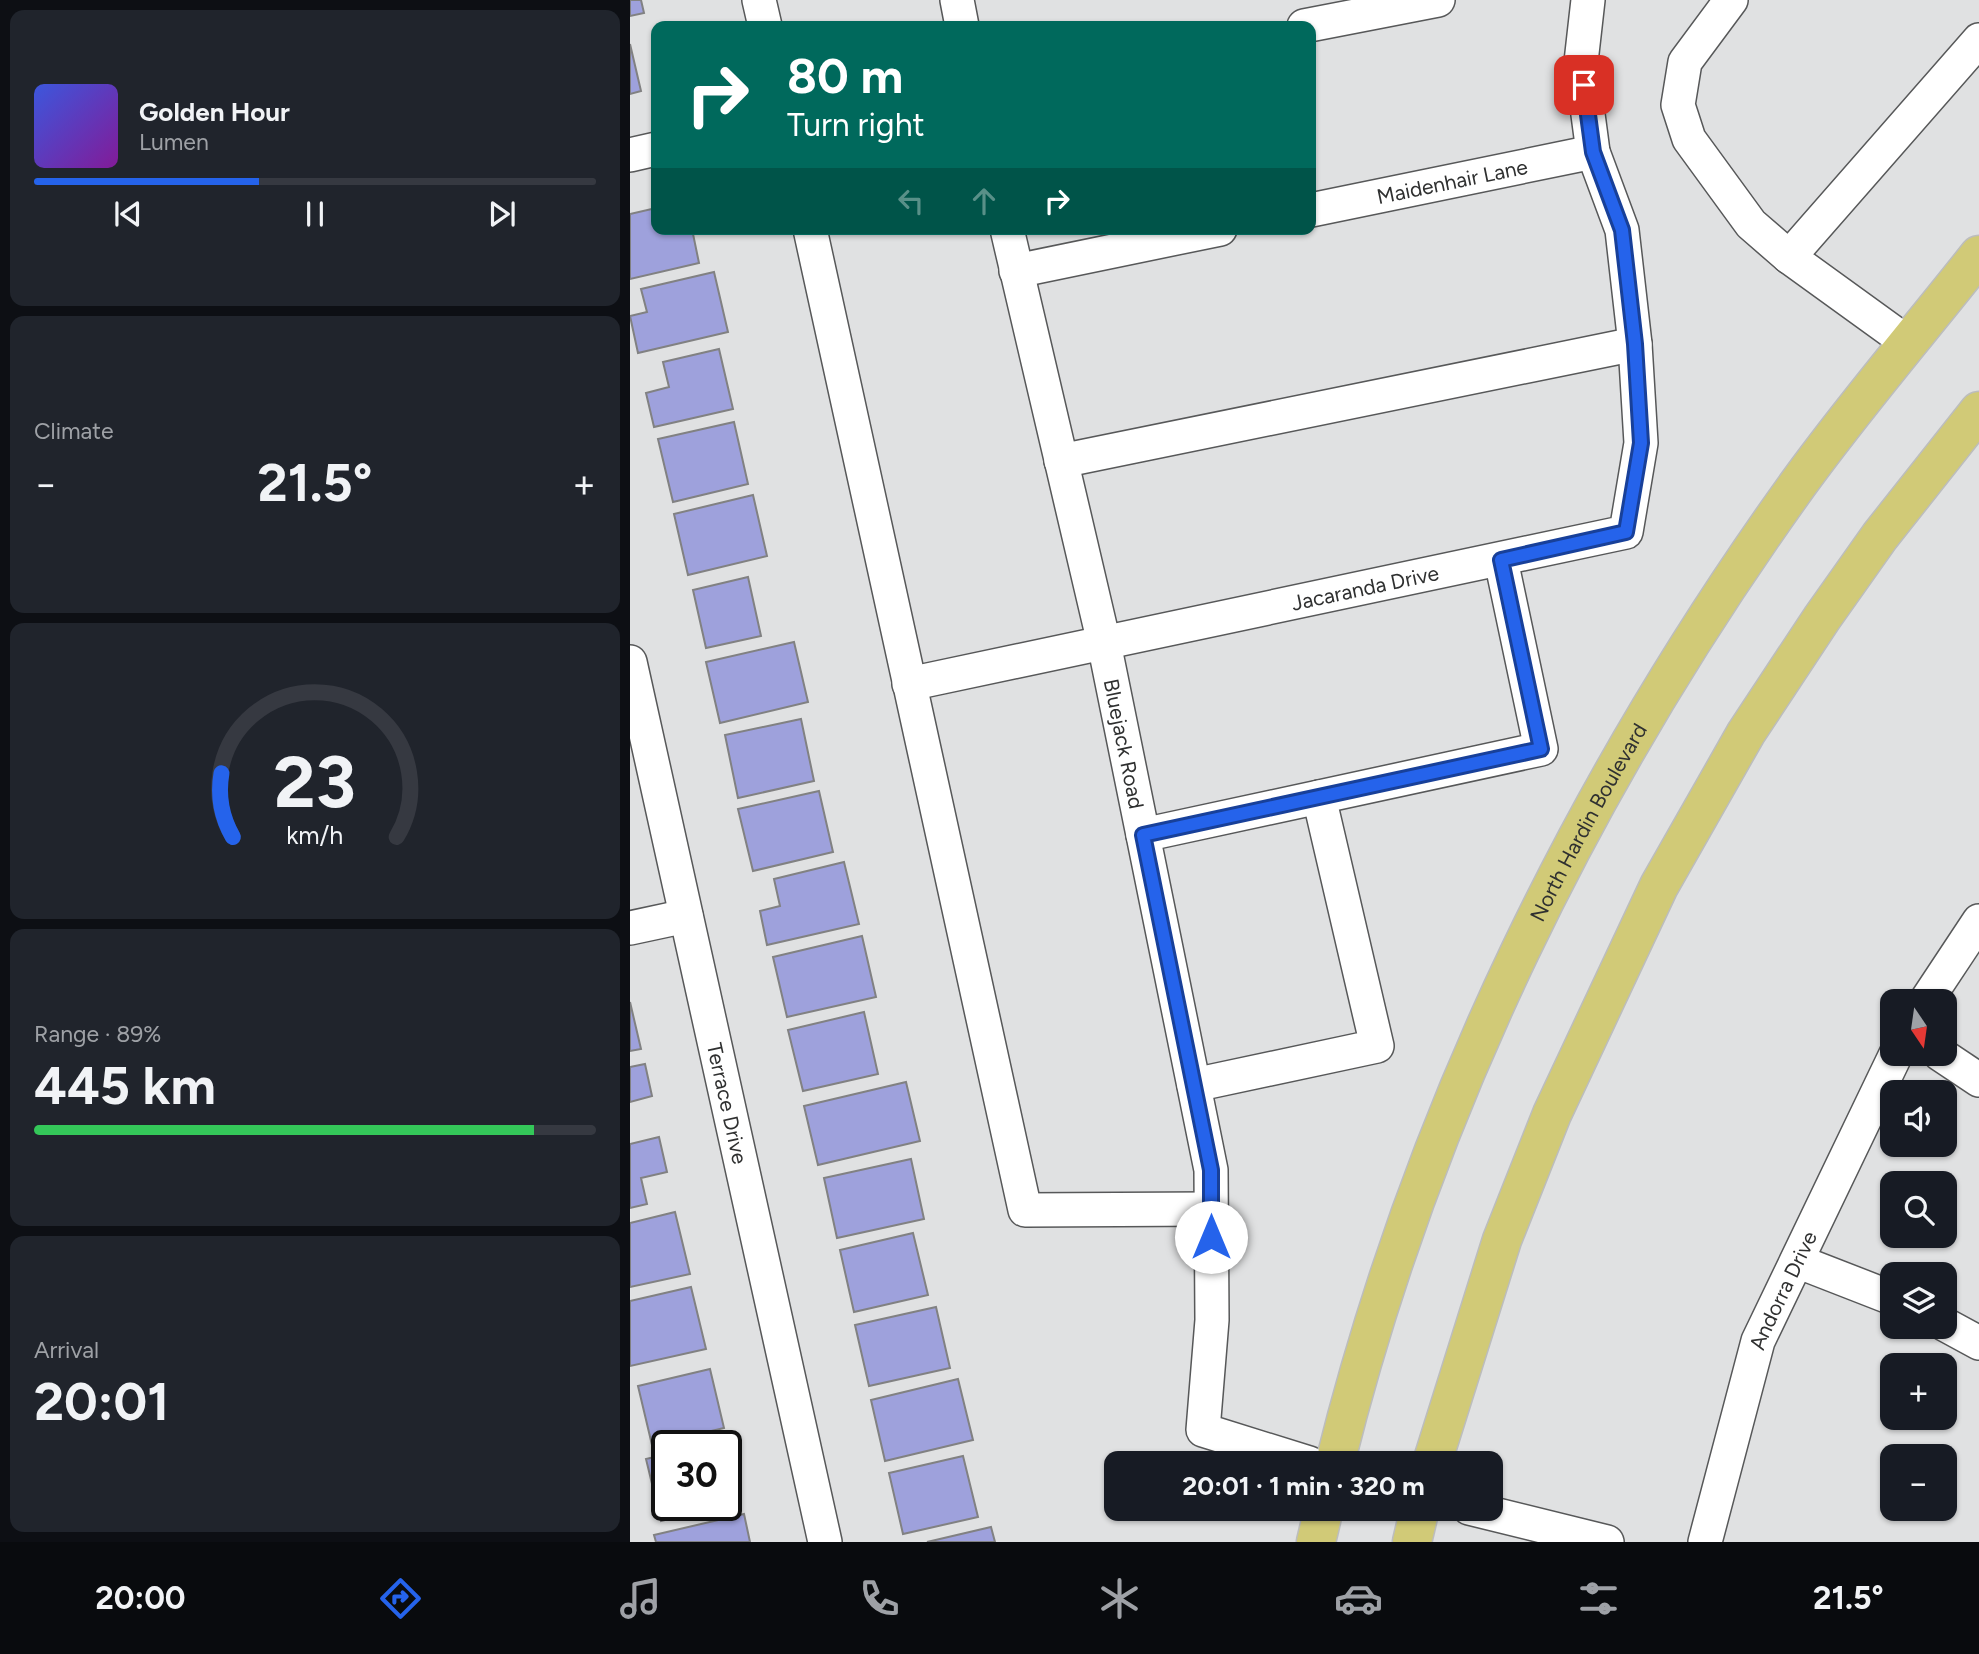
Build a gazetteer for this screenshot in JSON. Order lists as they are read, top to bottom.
{
  "streets": {
    "main road": ["North Hardin Boulevard"],
    "street": [
      "Maidenhair Lane",
      "Jacaranda Drive",
      "Bluejack Road",
      "Terrace Drive",
      "Andorra Drive"
    ]
  },
  "crossings": [
    ["Jacaranda Drive", "Bluejack Road"]
  ],
  "north": "bottom",
  "page": {
    "turn": ["80 m", "Turn right"],
    "song": ["Golden Hour", "Lumen"],
    "tile": [
      "Climate",
      ["Range · 89%", "445 km"],
      ["Arrival", "20:01"]
    ],
    "heat": ["−", "21.5°", "+"],
    "map_buttons": ["+", "−"],
    "limit": "30",
    "trip": "20:01 · 1 min · 320 m",
    "tabs": ["20:00", "21.5°"],
    "gauge": ["23", "km/h"]
  }
}
